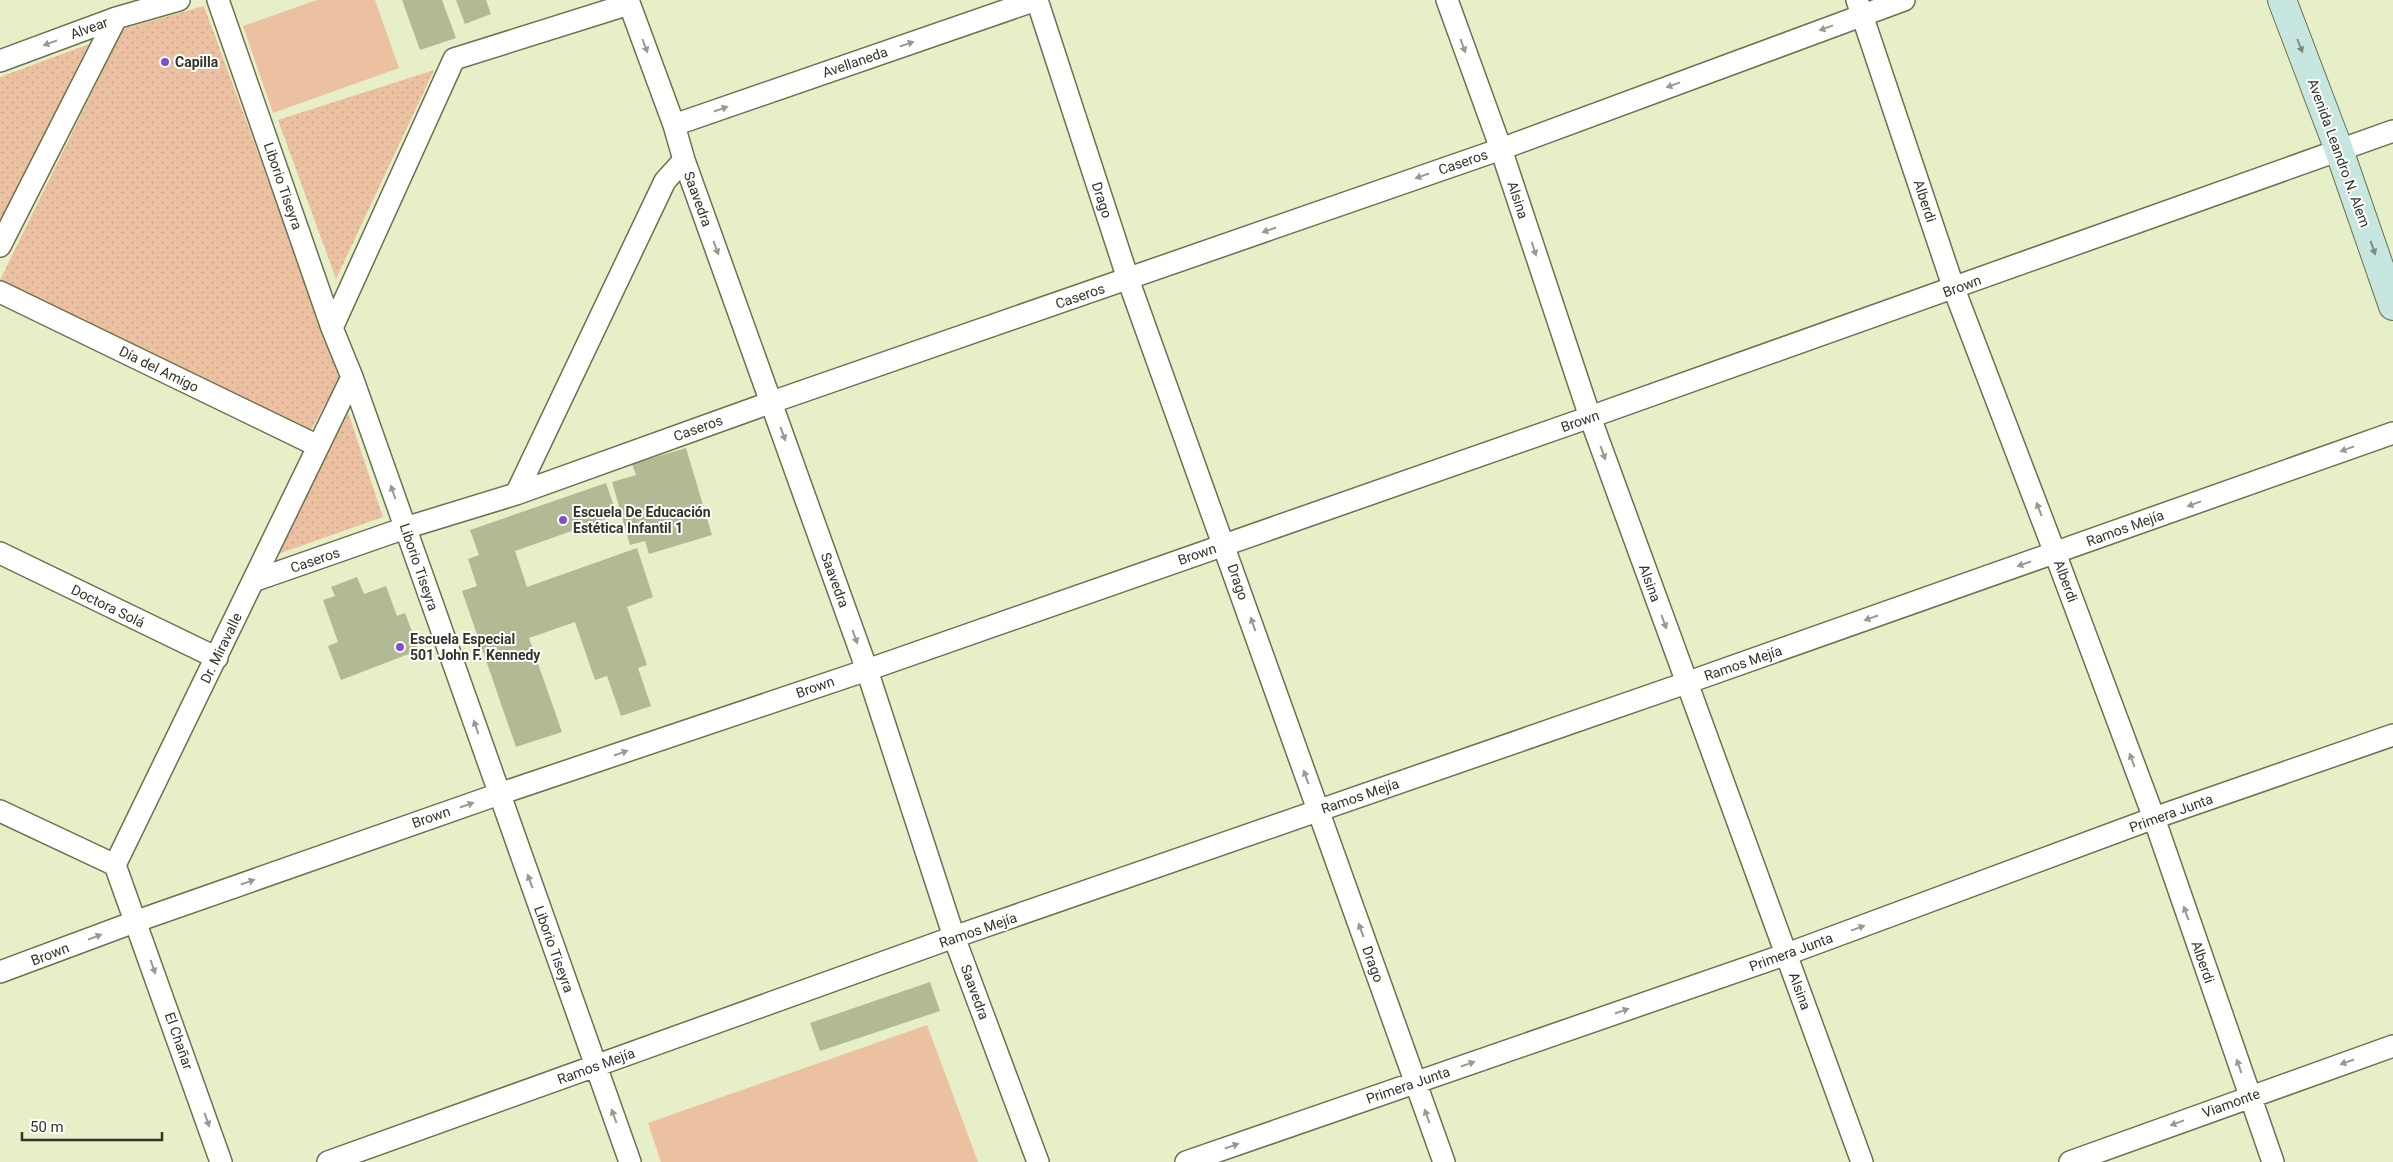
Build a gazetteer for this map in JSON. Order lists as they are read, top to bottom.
{
  "streets": {
    "main road": ["Avenida Leandro N. Alem"],
    "street": [
      "Alvear",
      "Avellaneda",
      "Caseros",
      "Liborio Tiseyra",
      "Saavedra",
      "Drago",
      "Alsina",
      "Alberdi",
      "Brown",
      "Día del Amigo",
      "Ramos Mejía",
      "Doctora Solá",
      "Dr. Miravalle",
      "Primera Junta",
      "El Chañar",
      "Viamonte"
    ]
  },
  "crossings": [
    ["Avellaneda", "Saavedra"],
    ["Avellaneda", "Drago"],
    ["Avenida Leandro N. Alem", "Brown"],
    ["Caseros", "Liborio Tiseyra"],
    ["Caseros", "Saavedra"],
    ["Caseros", "Drago"],
    ["Caseros", "Alsina"],
    ["Caseros", "Alberdi"],
    ["Caseros", "Dr. Miravalle"],
    ["Liborio Tiseyra", "Brown"],
    ["Liborio Tiseyra", "Ramos Mejía"],
    ["Liborio Tiseyra", "Dr. Miravalle"],
    ["Saavedra", "Brown"],
    ["Saavedra", "Ramos Mejía"],
    ["Drago", "Brown"],
    ["Drago", "Ramos Mejía"],
    ["Drago", "Primera Junta"],
    ["Alsina", "Brown"],
    ["Alsina", "Ramos Mejía"],
    ["Alsina", "Primera Junta"],
    ["Alberdi", "Brown"],
    ["Alberdi", "Ramos Mejía"],
    ["Alberdi", "Primera Junta"],
    ["Alberdi", "Viamonte"],
    ["Brown", "El Chañar"],
    ["Día del Amigo", "Dr. Miravalle"],
    ["Doctora Solá", "Dr. Miravalle"]
  ],
  "one_way": [
    "Alvear",
    "Avellaneda",
    "Avenida Leandro N. Alem",
    "Caseros",
    "Liborio Tiseyra",
    "Saavedra",
    "Drago",
    "Alsina",
    "Alberdi",
    "Brown",
    "Primera Junta",
    "El Chañar",
    "Viamonte"
  ],
  "places": ["Capilla", "Escuela De Educación Estética Infantil 1", "Escuela Especial 501 John F. Kennedy"],
  "scale_bar": "50 m"
}
